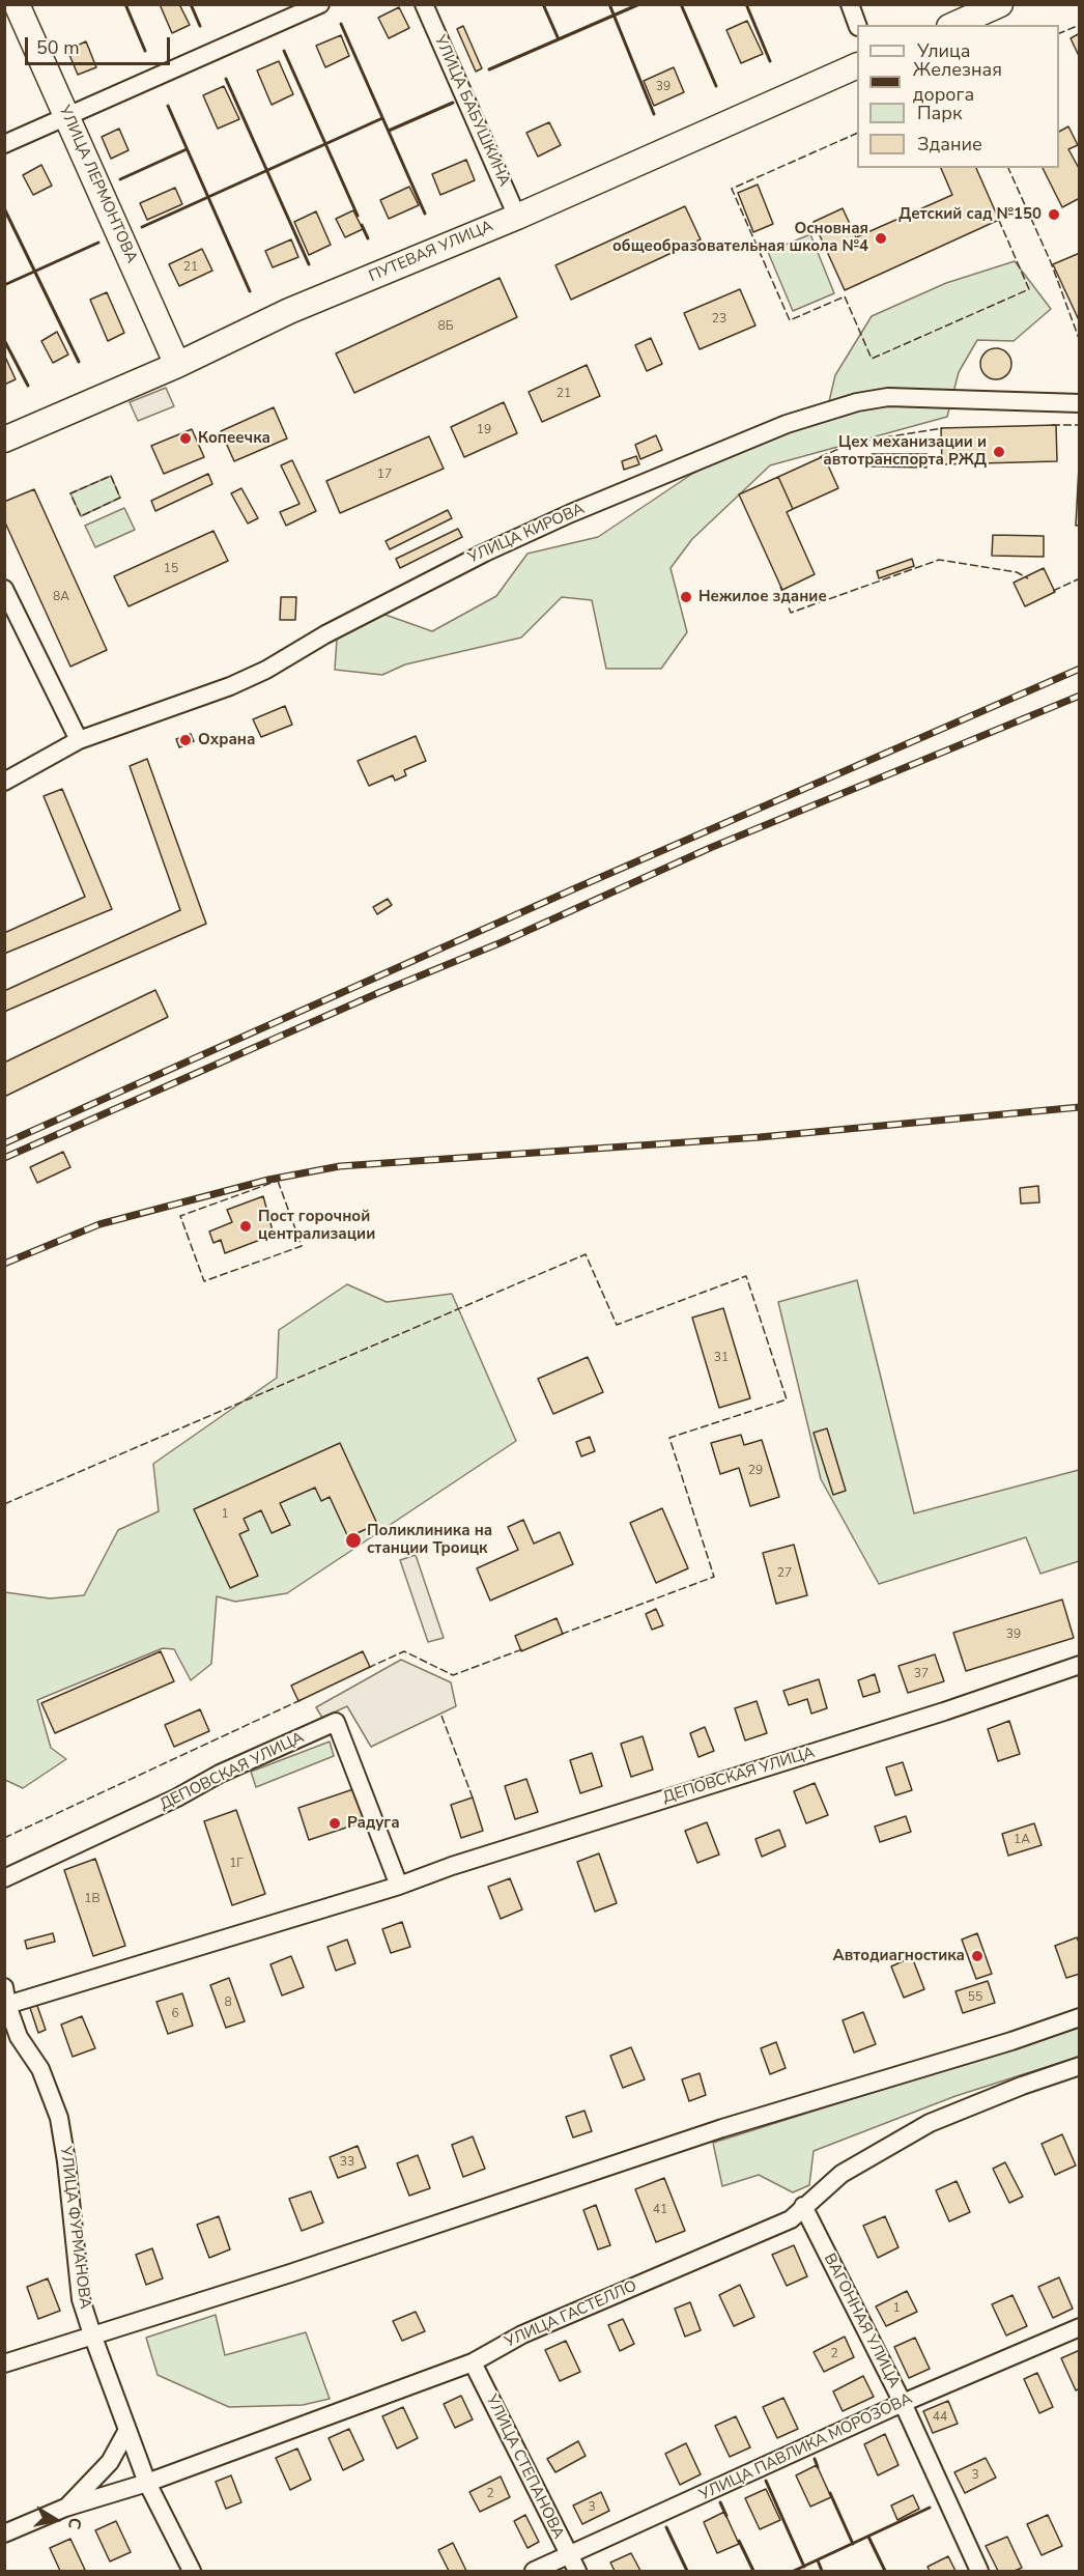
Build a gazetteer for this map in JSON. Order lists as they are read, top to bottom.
{
  "streets": {
    "street": [
      "УЛИЦА БАБУШКИНА",
      "УЛИЦА ЛЕРМОНТОВА",
      "ПУТЕВАЯ УЛИЦА",
      "УЛИЦА КИРОВА",
      "ДЕПОВСКАЯ УЛИЦА",
      "УЛИЦА ФУРМАНОВА",
      "УЛИЦА ГАСТЕЛЛО",
      "ВАГОННАЯ УЛИЦА",
      "УЛИЦА ПАВЛИКА МОРОЗОВА",
      "УЛИЦА СТЕПАНОВА"
    ]
  },
  "crossings": [
    ["УЛИЦА БАБУШКИНА", "ПУТЕВАЯ УЛИЦА"],
    ["УЛИЦА ЛЕРМОНТОВА", "ПУТЕВАЯ УЛИЦА"],
    ["ДЕПОВСКАЯ УЛИЦА", "УЛИЦА ФУРМАНОВА"],
    ["УЛИЦА ФУРМАНОВА", "УЛИЦА ГАСТЕЛЛО"],
    ["УЛИЦА ГАСТЕЛЛО", "ВАГОННАЯ УЛИЦА"],
    ["УЛИЦА ГАСТЕЛЛО", "УЛИЦА СТЕПАНОВА"],
    ["ВАГОННАЯ УЛИЦА", "УЛИЦА ПАВЛИКА МОРОЗОВА"],
    ["УЛИЦА ПАВЛИКА МОРОЗОВА", "УЛИЦА СТЕПАНОВА"]
  ],
  "places": [
    "Детский сад №150",
    "Основная общеобразовательная школа №4",
    "Копеечка",
    "Цех механизации и автотранспорта РЖД",
    "Нежилое здание",
    "Охрана",
    "Пост горочной централизации",
    "Поликлиника на станции Троицк",
    "Радуга",
    "Автодиагностика"
  ],
  "house_numbers": [
    "39",
    "21",
    "23",
    "8Б",
    "21",
    "19",
    "17",
    "15",
    "8А",
    "31",
    "29",
    "1",
    "27",
    "39",
    "37",
    "1А",
    "1Г",
    "1В",
    "55",
    "8",
    "6",
    "33",
    "41",
    "1",
    "2",
    "44",
    "3",
    "2",
    "3"
  ],
  "legend": [
    "Улица",
    "Железная дорога",
    "Парк",
    "Здание"
  ],
  "scale_bar": "50 m",
  "north": "right"
}
